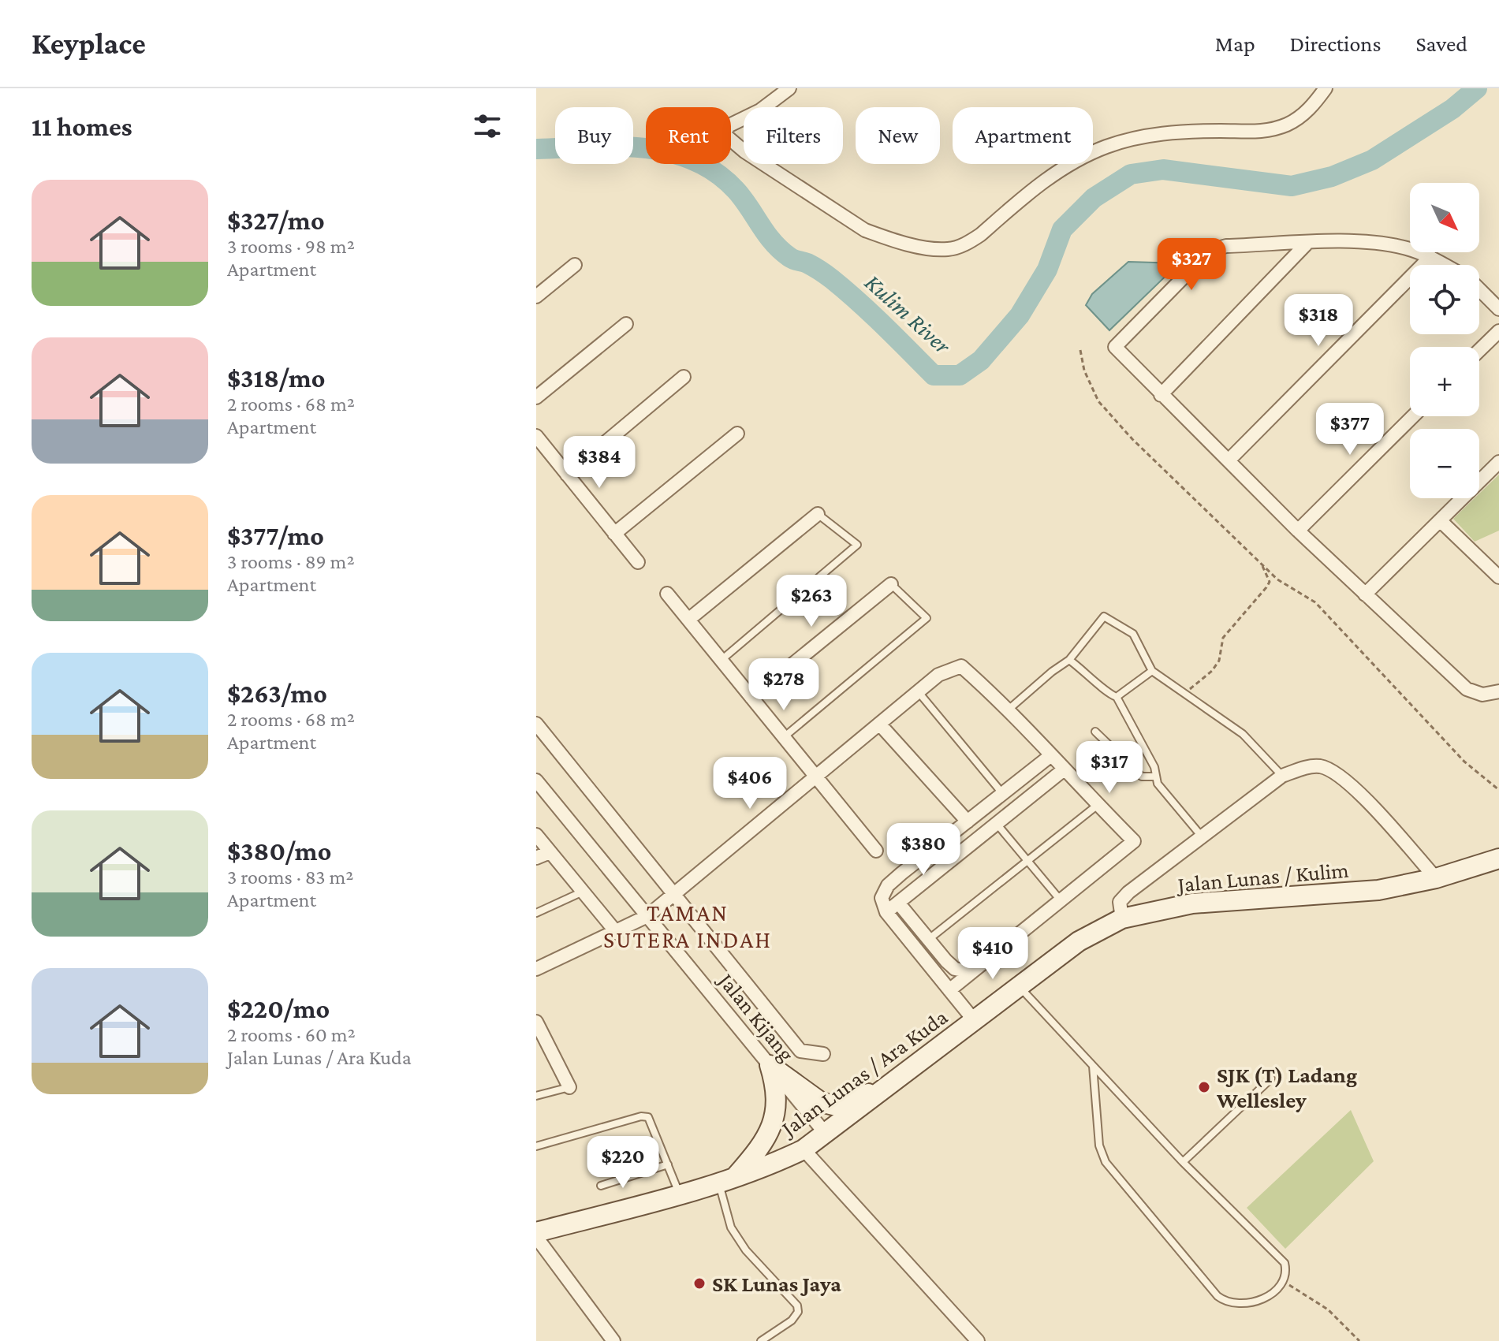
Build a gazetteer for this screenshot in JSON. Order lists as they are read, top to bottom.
{
  "streets": {
    "main road": ["Jalan Lunas / Kulim", "Jalan Lunas / Ara Kuda"],
    "street": ["Jalan Kijang"]
  },
  "crossings": [
    ["Jalan Lunas / Kulim", "Jalan Lunas / Ara Kuda"],
    ["Jalan Kijang", "Jalan Lunas / Ara Kuda"]
  ],
  "districts": ["TAMAN SUTERA INDAH"],
  "water": ["Kulim River"],
  "places": ["SJK (T) Ladang Wellesley", "SK Lunas Jaya"],
  "north": "bottom right",
  "page": {
    "header": "Keyplace",
    "nav": ["Map", "Directions", "Saved"],
    "heading": "11 homes",
    "chip": [
      "Buy",
      "Rent",
      "Filters",
      "New",
      "Apartment"
    ],
    "list": [
      {
        "name": "$327/mo",
        "note": "3 rooms · 98 m² · Apartment"
      },
      {
        "name": "$318/mo",
        "note": "2 rooms · 68 m² · Apartment"
      },
      {
        "name": "$377/mo",
        "note": "3 rooms · 89 m² · Apartment"
      },
      {
        "name": "$263/mo",
        "note": "2 rooms · 68 m² · Apartment"
      },
      {
        "name": "$380/mo",
        "note": "3 rooms · 83 m² · Apartment"
      },
      {
        "name": "$220/mo",
        "note": "2 rooms · 60 m² · Jalan Lunas / Ara Kuda"
      }
    ],
    "map_buttons": ["+", "−"],
    "price": [
      "$327",
      "$318",
      "$377",
      "$384",
      "$263",
      "$278",
      "$317",
      "$406",
      "$380",
      "$410",
      "$220"
    ]
  }
}
